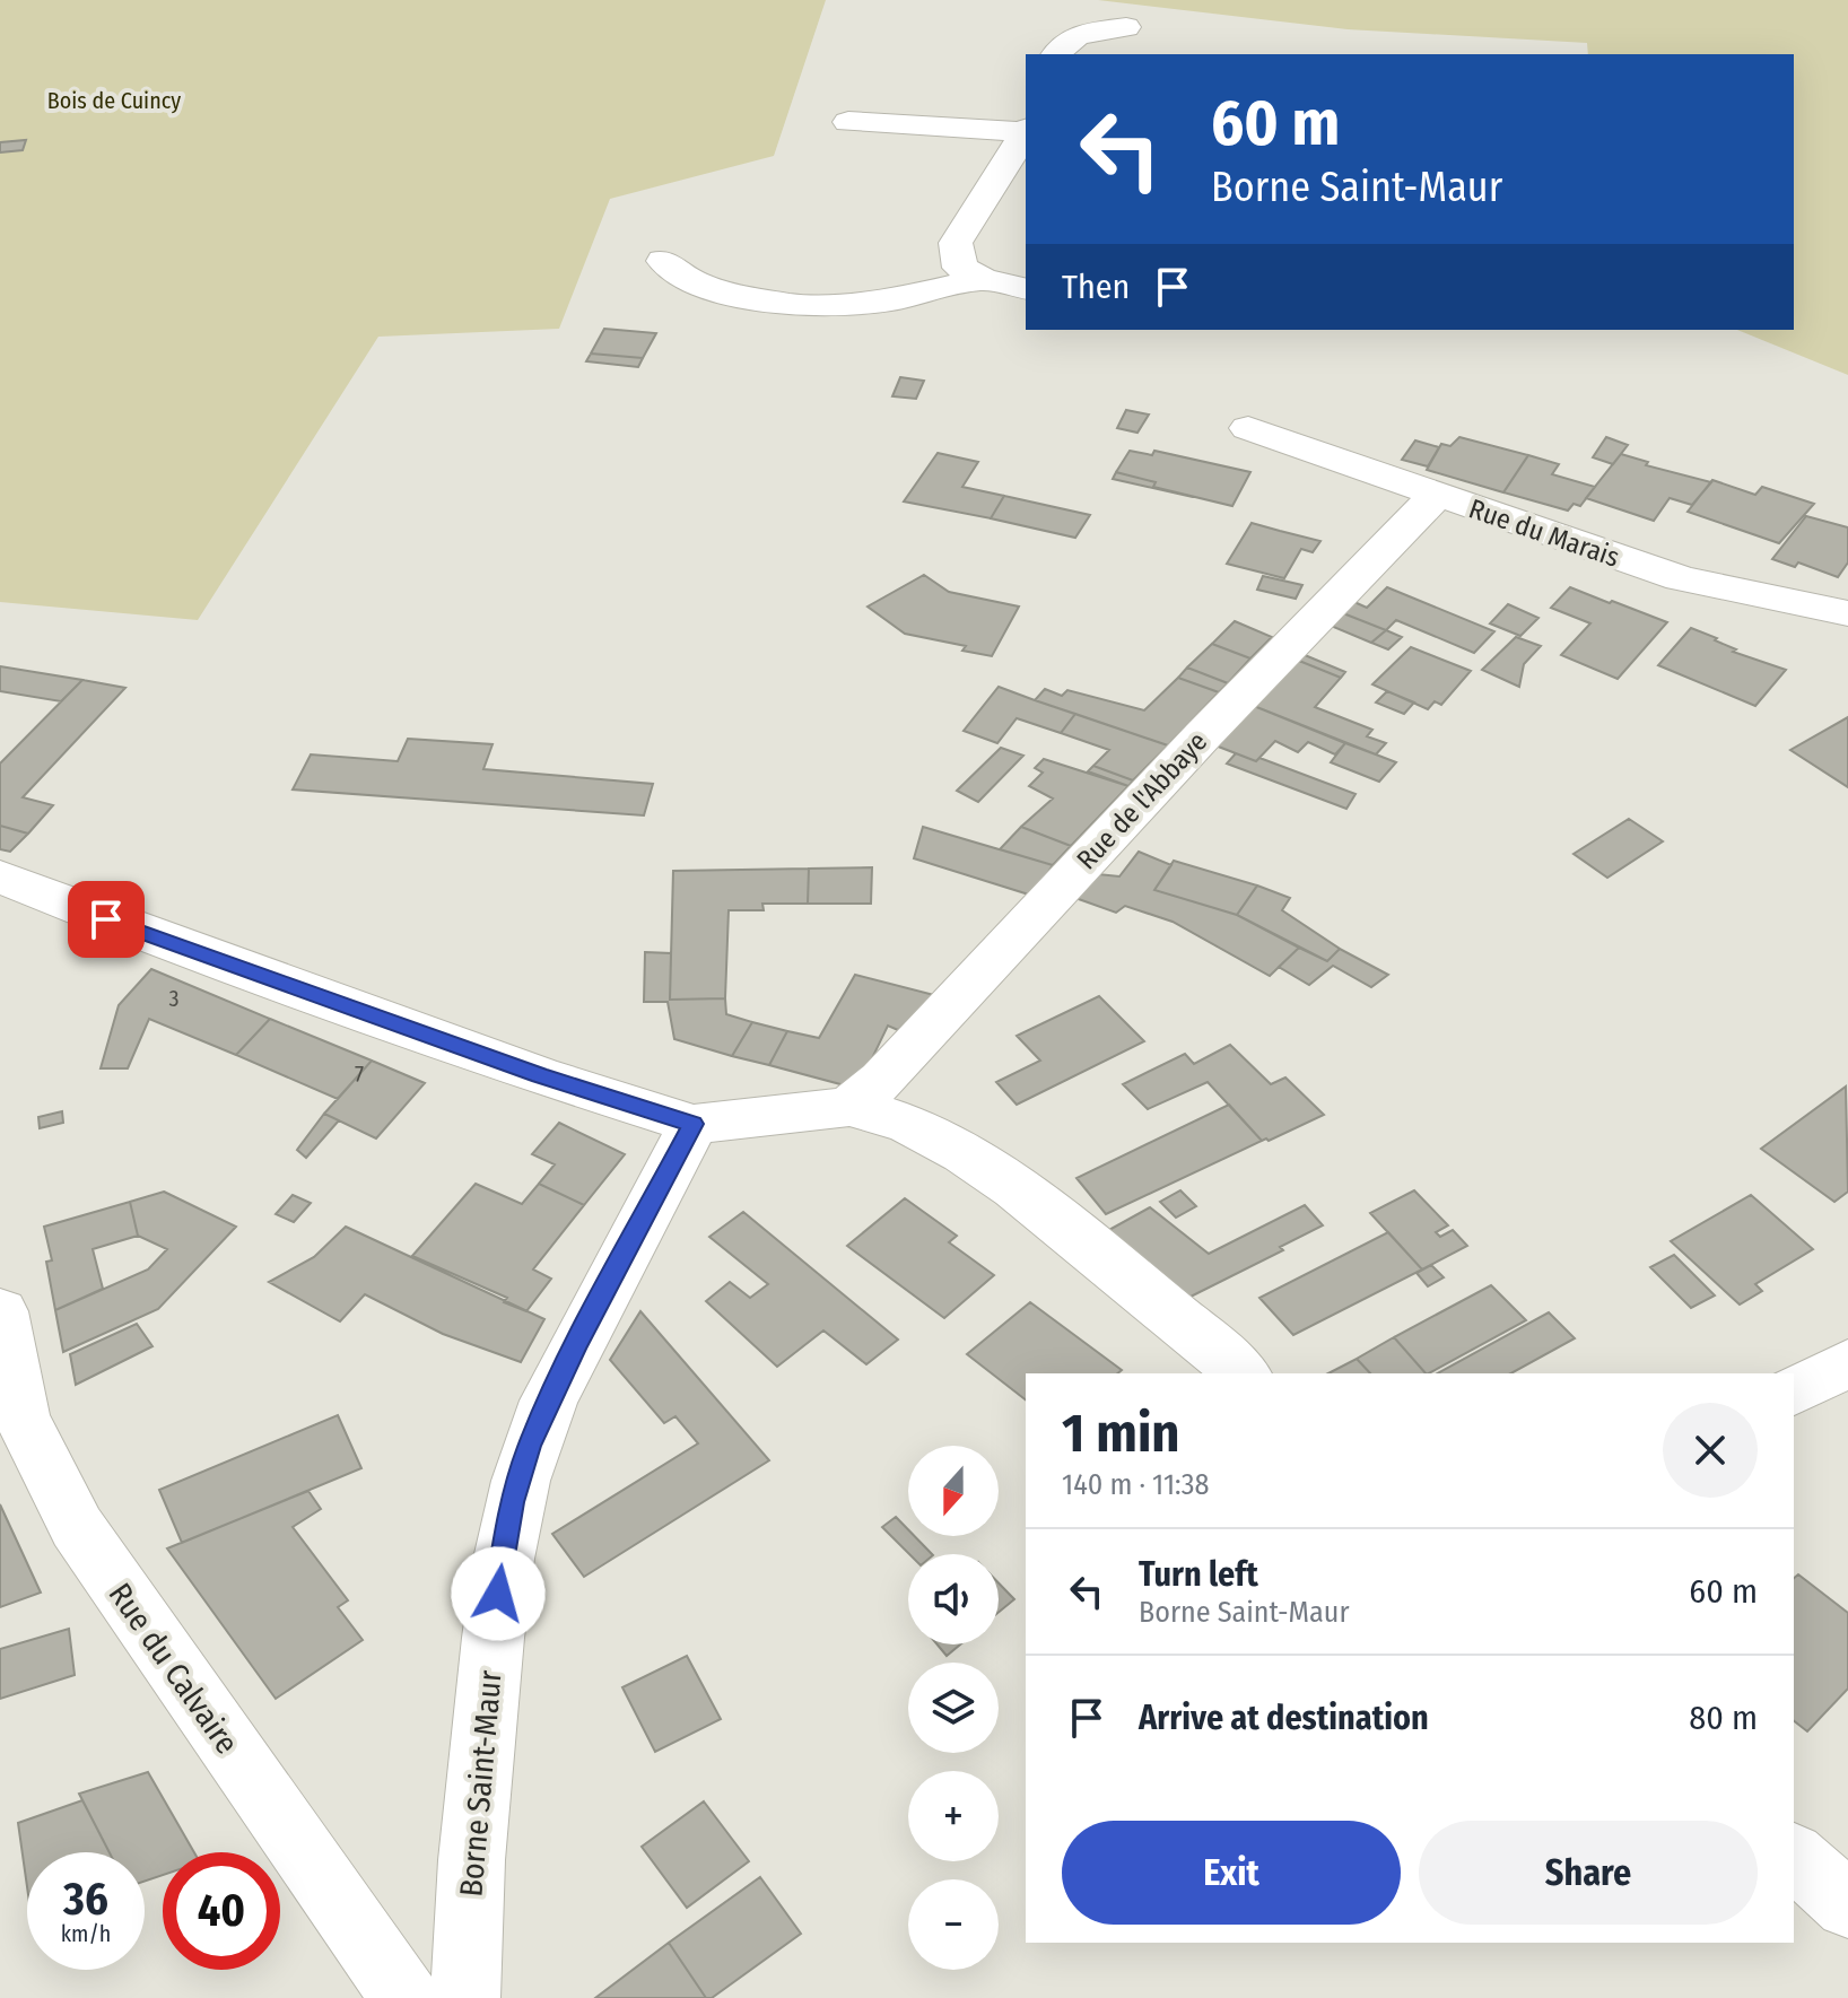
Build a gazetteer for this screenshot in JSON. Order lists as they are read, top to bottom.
{
  "streets": {
    "street": [
      "Rue du Marais",
      "Rue de l'Abbaye",
      "Rue du Calvaire",
      "Borne Saint-Maur"
    ]
  },
  "crossings": [
    ["Rue du Marais", "Rue de l'Abbaye"]
  ],
  "parks": ["Bois de Cuincy"],
  "house_numbers": ["3", "7"],
  "north": "bottom",
  "page": {
    "turn": ["60 m", "Borne Saint-Maur"],
    "then": "Then",
    "heading": ["1 min", "140 m · 11:38"],
    "map_buttons": ["+", "−"],
    "list": [
      {
        "name": "Turn left",
        "note": "Borne Saint-Maur",
        "value": "60 m"
      },
      {
        "name": "Arrive at destination",
        "value": "80 m"
      }
    ],
    "buttons": ["Exit", "Share"],
    "speed": "36 km/h",
    "limit": "40"
  }
}
